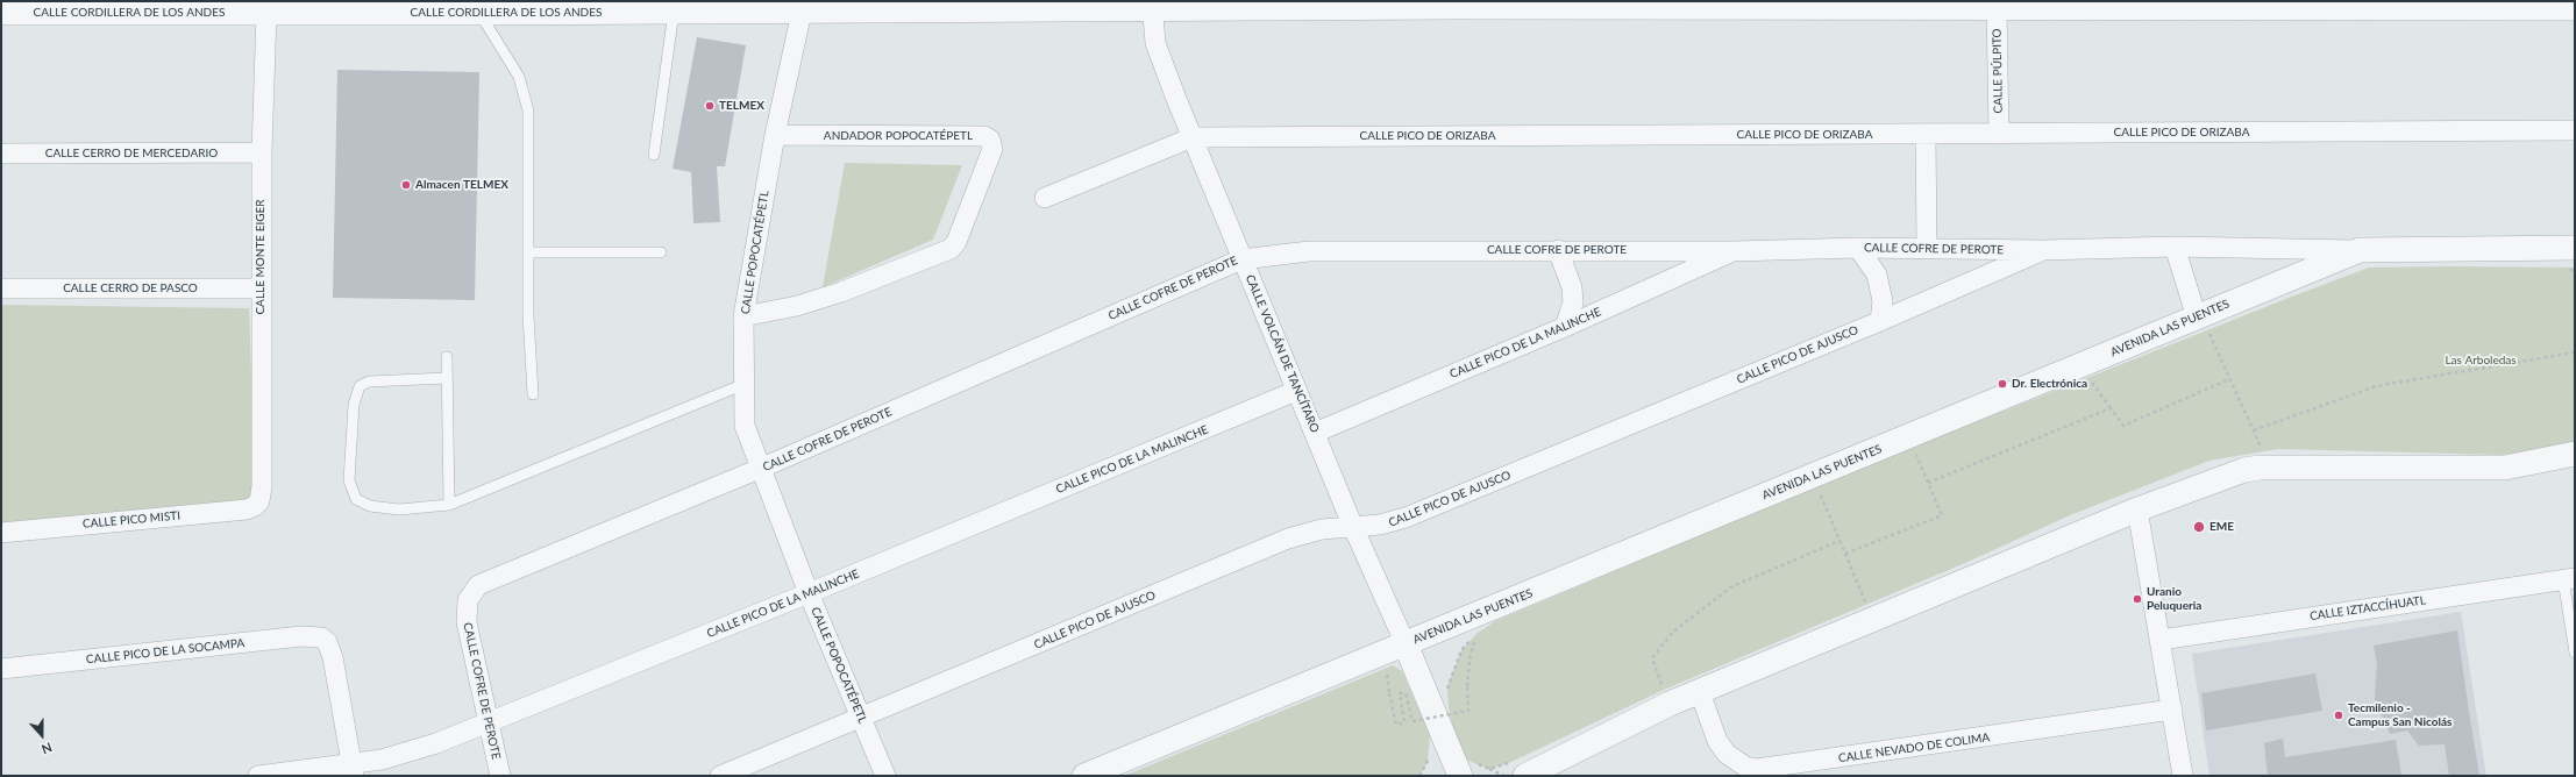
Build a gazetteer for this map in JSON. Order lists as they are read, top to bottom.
{
  "streets": {
    "street": [
      "CALLE CORDILLERA DE LOS ANDES",
      "CALLE PÚLPITO",
      "CALLE PICO DE ORIZABA",
      "ANDADOR POPOCATÉPETL",
      "CALLE CERRO DE MERCEDARIO",
      "CALLE COFRE DE PEROTE",
      "CALLE POPOCATÉPETL",
      "CALLE MONTE EIGER",
      "CALLE CERRO DE PASCO",
      "AVENIDA LAS PUENTES",
      "CALLE PICO DE LA MALINCHE",
      "CALLE VOLCÁN DE TANCÍTARO",
      "CALLE PICO DE AJUSCO",
      "CALLE PICO MISTI",
      "CALLE IZTACCÍHUATL",
      "CALLE PICO DE LA SOCAMPA",
      "CALLE NEVADO DE COLIMA"
    ]
  },
  "crossings": [
    ["CALLE CORDILLERA DE LOS ANDES", "CALLE PÚLPITO"],
    ["CALLE CORDILLERA DE LOS ANDES", "CALLE POPOCATÉPETL"],
    ["CALLE CORDILLERA DE LOS ANDES", "CALLE MONTE EIGER"],
    ["CALLE CORDILLERA DE LOS ANDES", "CALLE VOLCÁN DE TANCÍTARO"],
    ["CALLE PÚLPITO", "CALLE PICO DE ORIZABA"],
    ["CALLE PICO DE ORIZABA", "CALLE VOLCÁN DE TANCÍTARO"],
    ["ANDADOR POPOCATÉPETL", "CALLE POPOCATÉPETL"],
    ["CALLE CERRO DE MERCEDARIO", "CALLE MONTE EIGER"],
    ["CALLE COFRE DE PEROTE", "CALLE POPOCATÉPETL"],
    ["CALLE COFRE DE PEROTE", "AVENIDA LAS PUENTES"],
    ["CALLE COFRE DE PEROTE", "CALLE PICO DE LA MALINCHE"],
    ["CALLE COFRE DE PEROTE", "CALLE VOLCÁN DE TANCÍTARO"],
    ["CALLE COFRE DE PEROTE", "CALLE PICO DE AJUSCO"],
    ["CALLE POPOCATÉPETL", "CALLE PICO DE LA MALINCHE"],
    ["CALLE POPOCATÉPETL", "CALLE PICO DE AJUSCO"],
    ["CALLE MONTE EIGER", "CALLE CERRO DE PASCO"],
    ["CALLE MONTE EIGER", "CALLE PICO MISTI"],
    ["AVENIDA LAS PUENTES", "CALLE VOLCÁN DE TANCÍTARO"],
    ["CALLE PICO DE LA MALINCHE", "CALLE VOLCÁN DE TANCÍTARO"],
    ["CALLE PICO DE LA MALINCHE", "CALLE PICO DE LA SOCAMPA"],
    ["CALLE VOLCÁN DE TANCÍTARO", "CALLE PICO DE AJUSCO"]
  ],
  "parks": ["Las Arboledas"],
  "places": [
    "TELMEX",
    "Almacen TELMEX",
    "Dr. Electrónica",
    "EME",
    "Uranio Peluqueria",
    "Tecmilenio - Campus San Nicolás"
  ],
  "north": "bottom"
}
